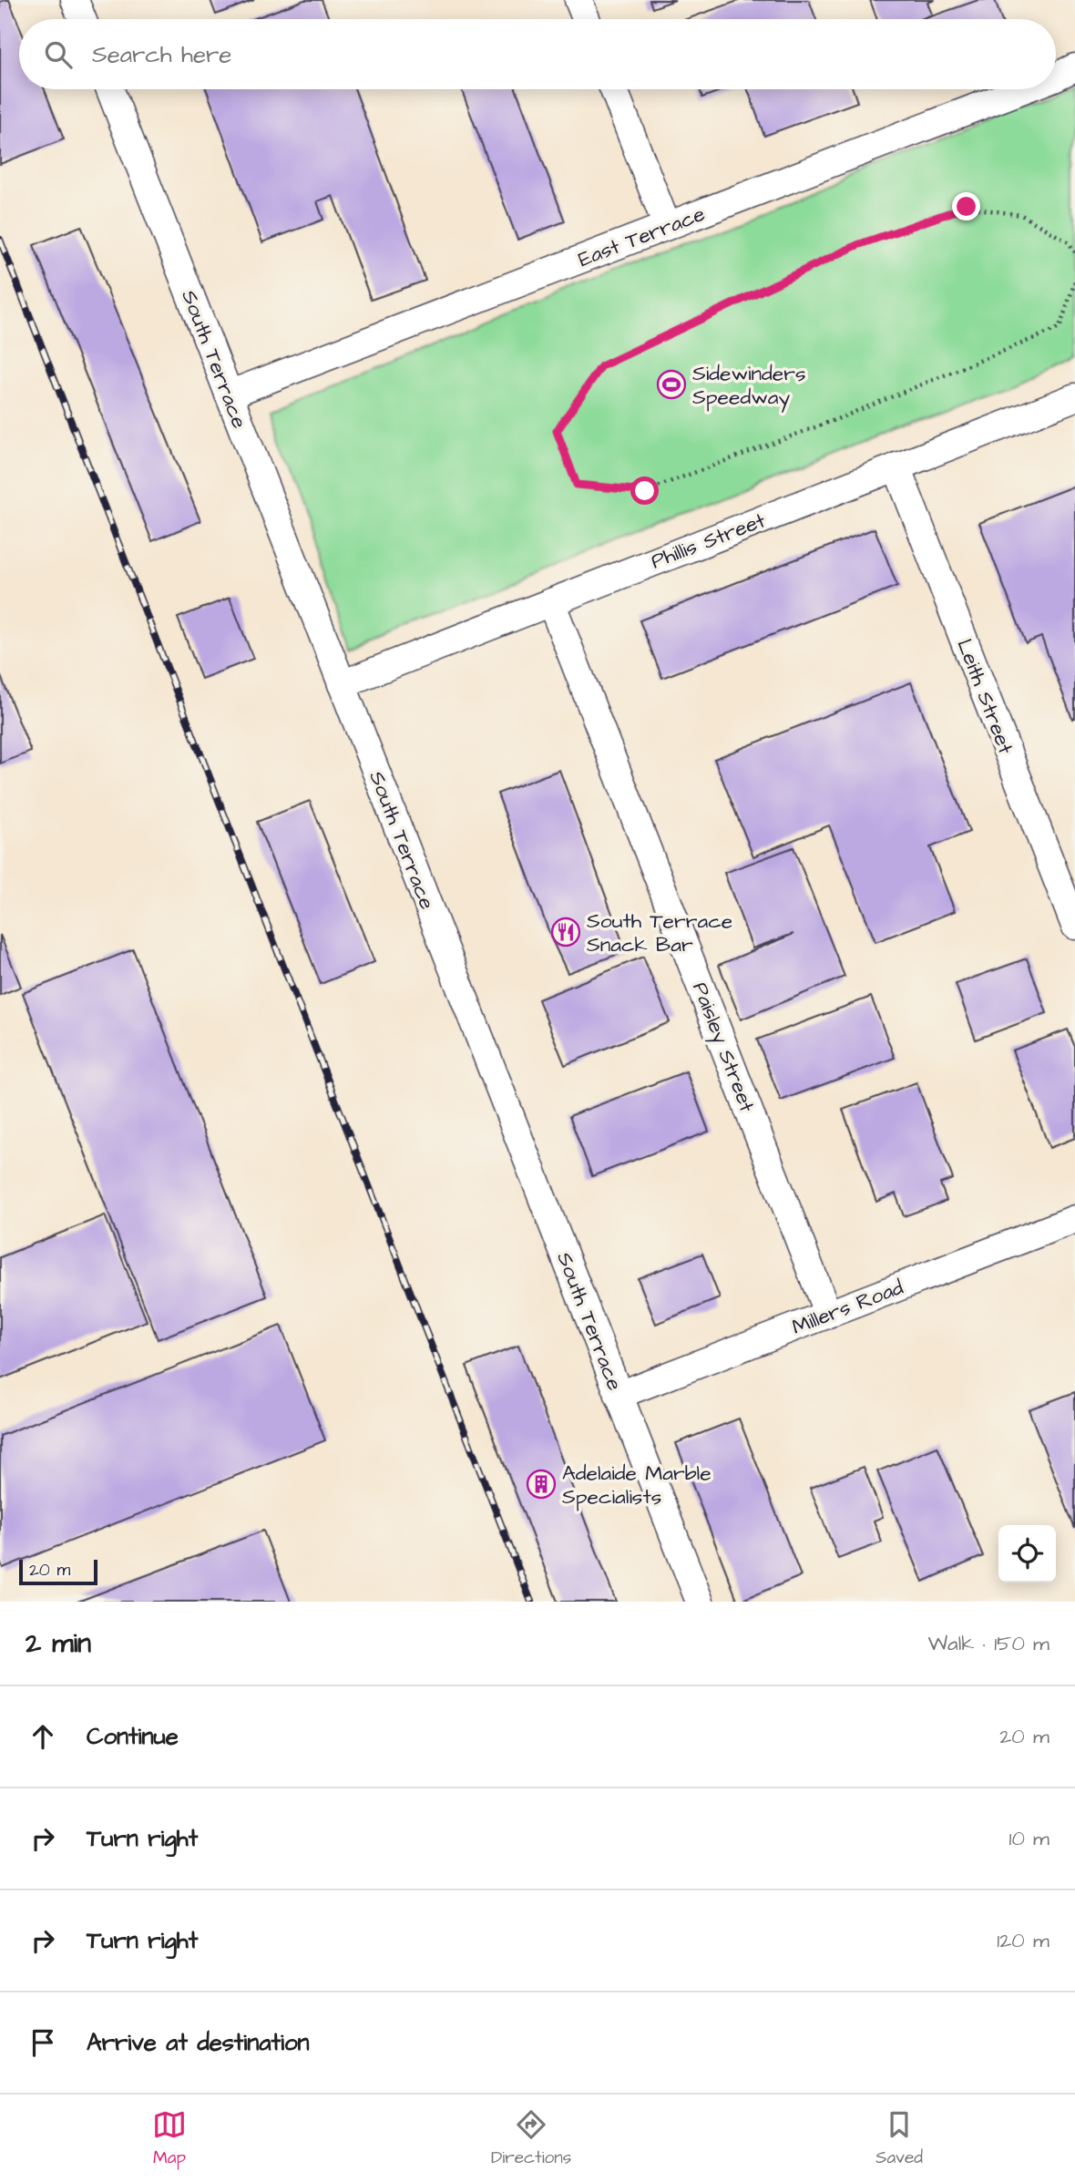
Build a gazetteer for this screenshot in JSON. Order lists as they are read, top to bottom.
{
  "streets": {
    "street": [
      "East Terrace",
      "South Terrace",
      "Phillis Street",
      "Leith Street",
      "Paisley Street",
      "Millers Road"
    ]
  },
  "crossings": [
    ["East Terrace", "South Terrace"],
    ["South Terrace", "Phillis Street"],
    ["South Terrace", "Millers Road"],
    ["Phillis Street", "Leith Street"],
    ["Phillis Street", "Paisley Street"],
    ["Paisley Street", "Millers Road"]
  ],
  "places": {
    "sports": ["Sidewinders Speedway"],
    "restaurant": ["South Terrace Snack Bar"],
    "building": ["Adelaide Marble Specialists"]
  },
  "scale_bar": "20 m",
  "page": {
    "search": "Search here",
    "scale": "20 m",
    "heading": ["2 min", "Walk · 150 m"],
    "list": [
      ["Continue", "20 m"],
      ["Turn right", "10 m"],
      ["Turn right", "120 m"],
      "Arrive at destination"
    ],
    "nav": ["Map", "Directions", "Saved"]
  }
}
